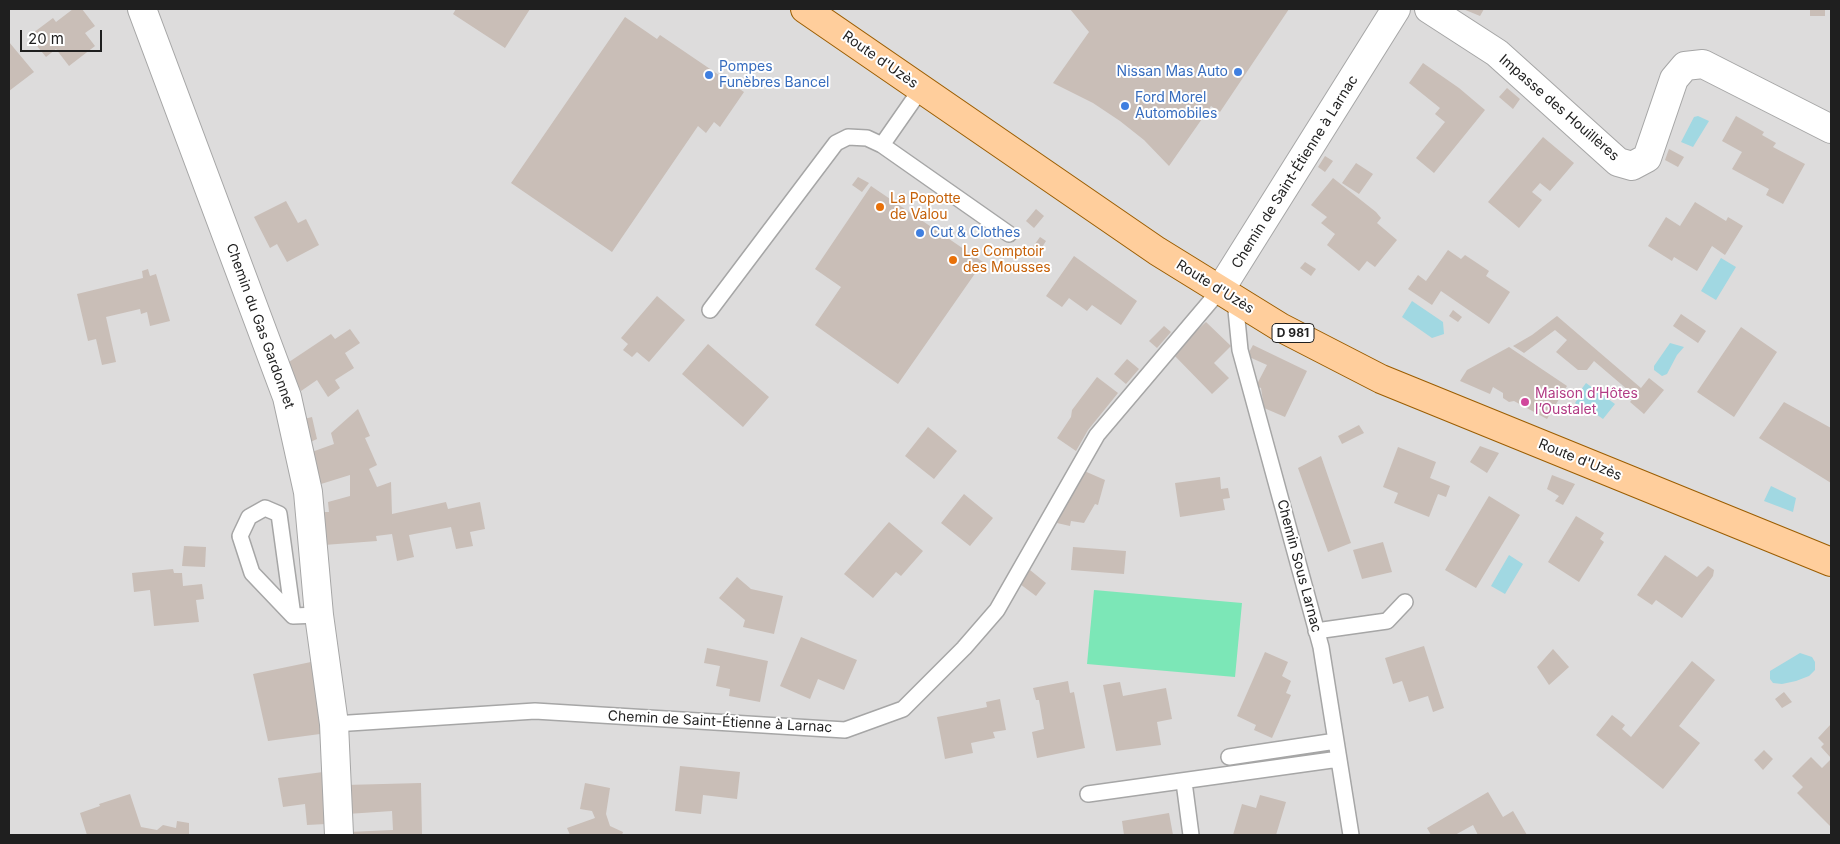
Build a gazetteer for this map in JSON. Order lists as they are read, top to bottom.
{
  "streets": {
    "main road": ["Route d'Uzès", "D 981"],
    "street": ["Impasse des Houillères", "Chemin de Saint-Étienne à Larnac", "Chemin du Gas Gardonnet"],
    "lane": ["Chemin Sous Larnac"]
  },
  "crossings": [
    ["Route d'Uzès", "Chemin de Saint-Étienne à Larnac"],
    ["Route d'Uzès", "Chemin Sous Larnac"],
    ["Chemin de Saint-Étienne à Larnac", "Chemin du Gas Gardonnet"],
    ["Chemin de Saint-Étienne à Larnac", "Chemin Sous Larnac"]
  ],
  "places": [
    "Nissan Mas Auto",
    "Pompes Funèbres Bancel",
    "Ford Morel Automobiles",
    "La Popotte de Valou",
    "Cut & Clothes",
    "Le Comptoir des Mousses",
    "Maison d’Hôtes l’Oustalet"
  ],
  "scale_bar": "20 m"
}
